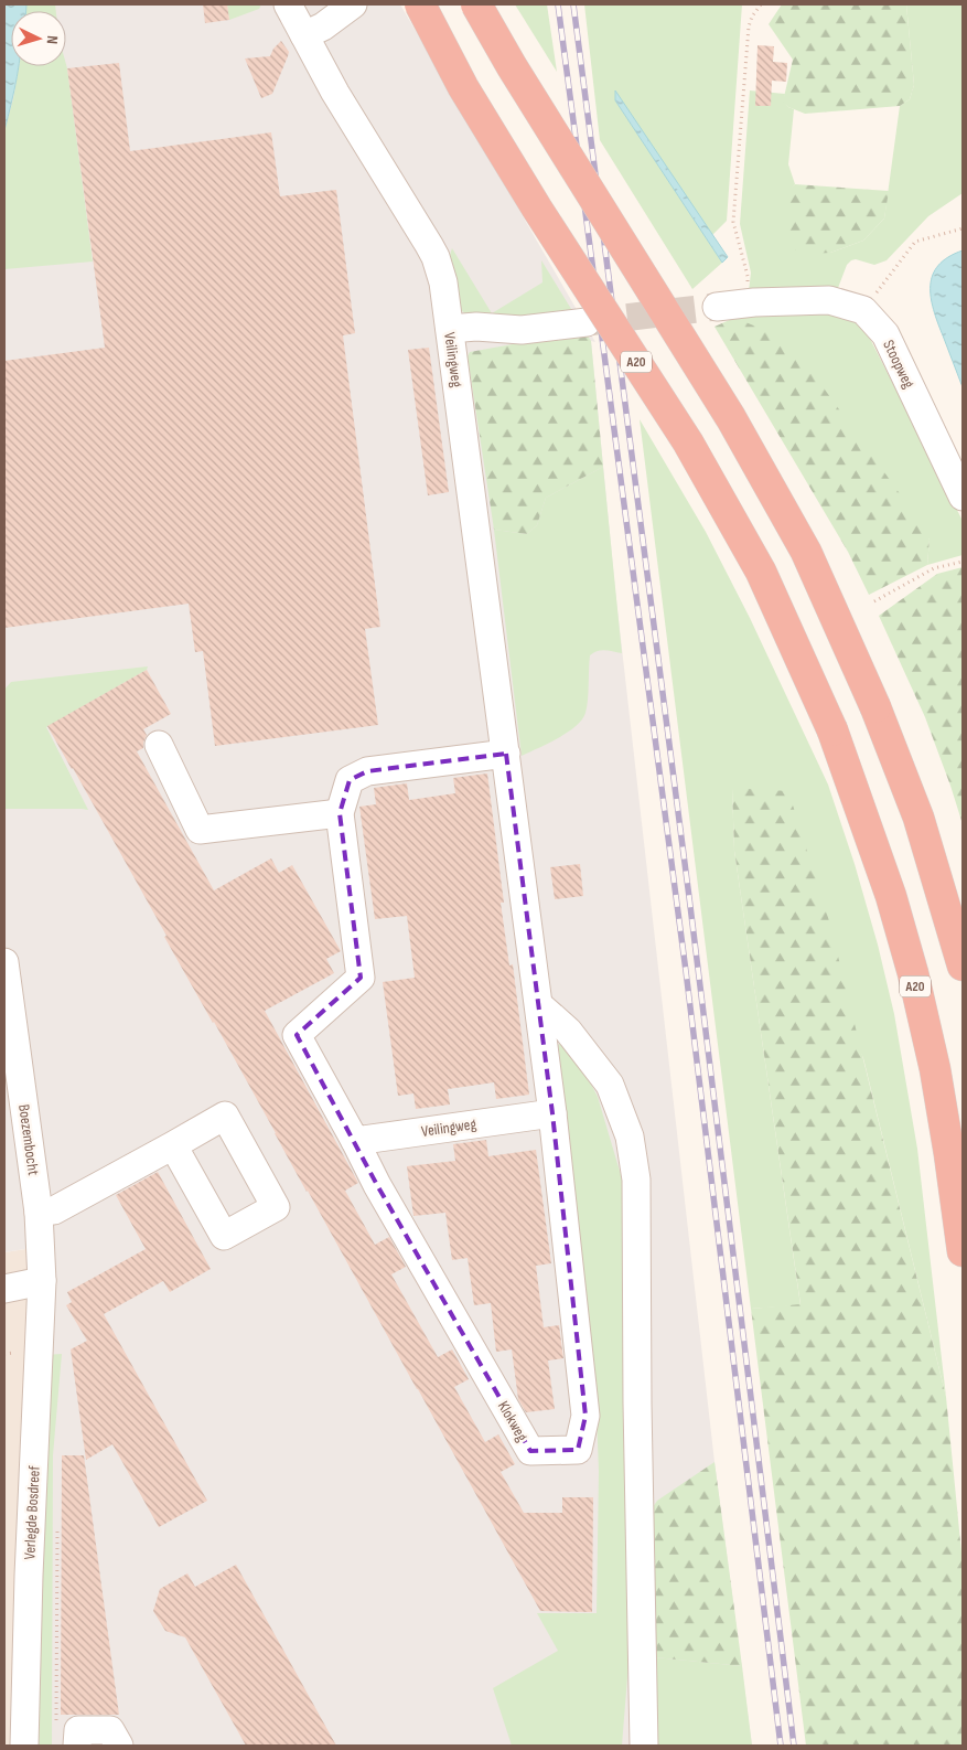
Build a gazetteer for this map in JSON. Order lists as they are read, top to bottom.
{
  "streets": {
    "highway": ["A20"],
    "street": [
      "Veilingweg",
      "Stoopweg",
      "Boezembocht",
      "Klokweg",
      "Verlegde Bosdreef"
    ]
  },
  "crossings": [
    ["Veilingweg", "Klokweg"],
    ["Boezembocht", "Verlegde Bosdreef"]
  ],
  "north": "right"
}
